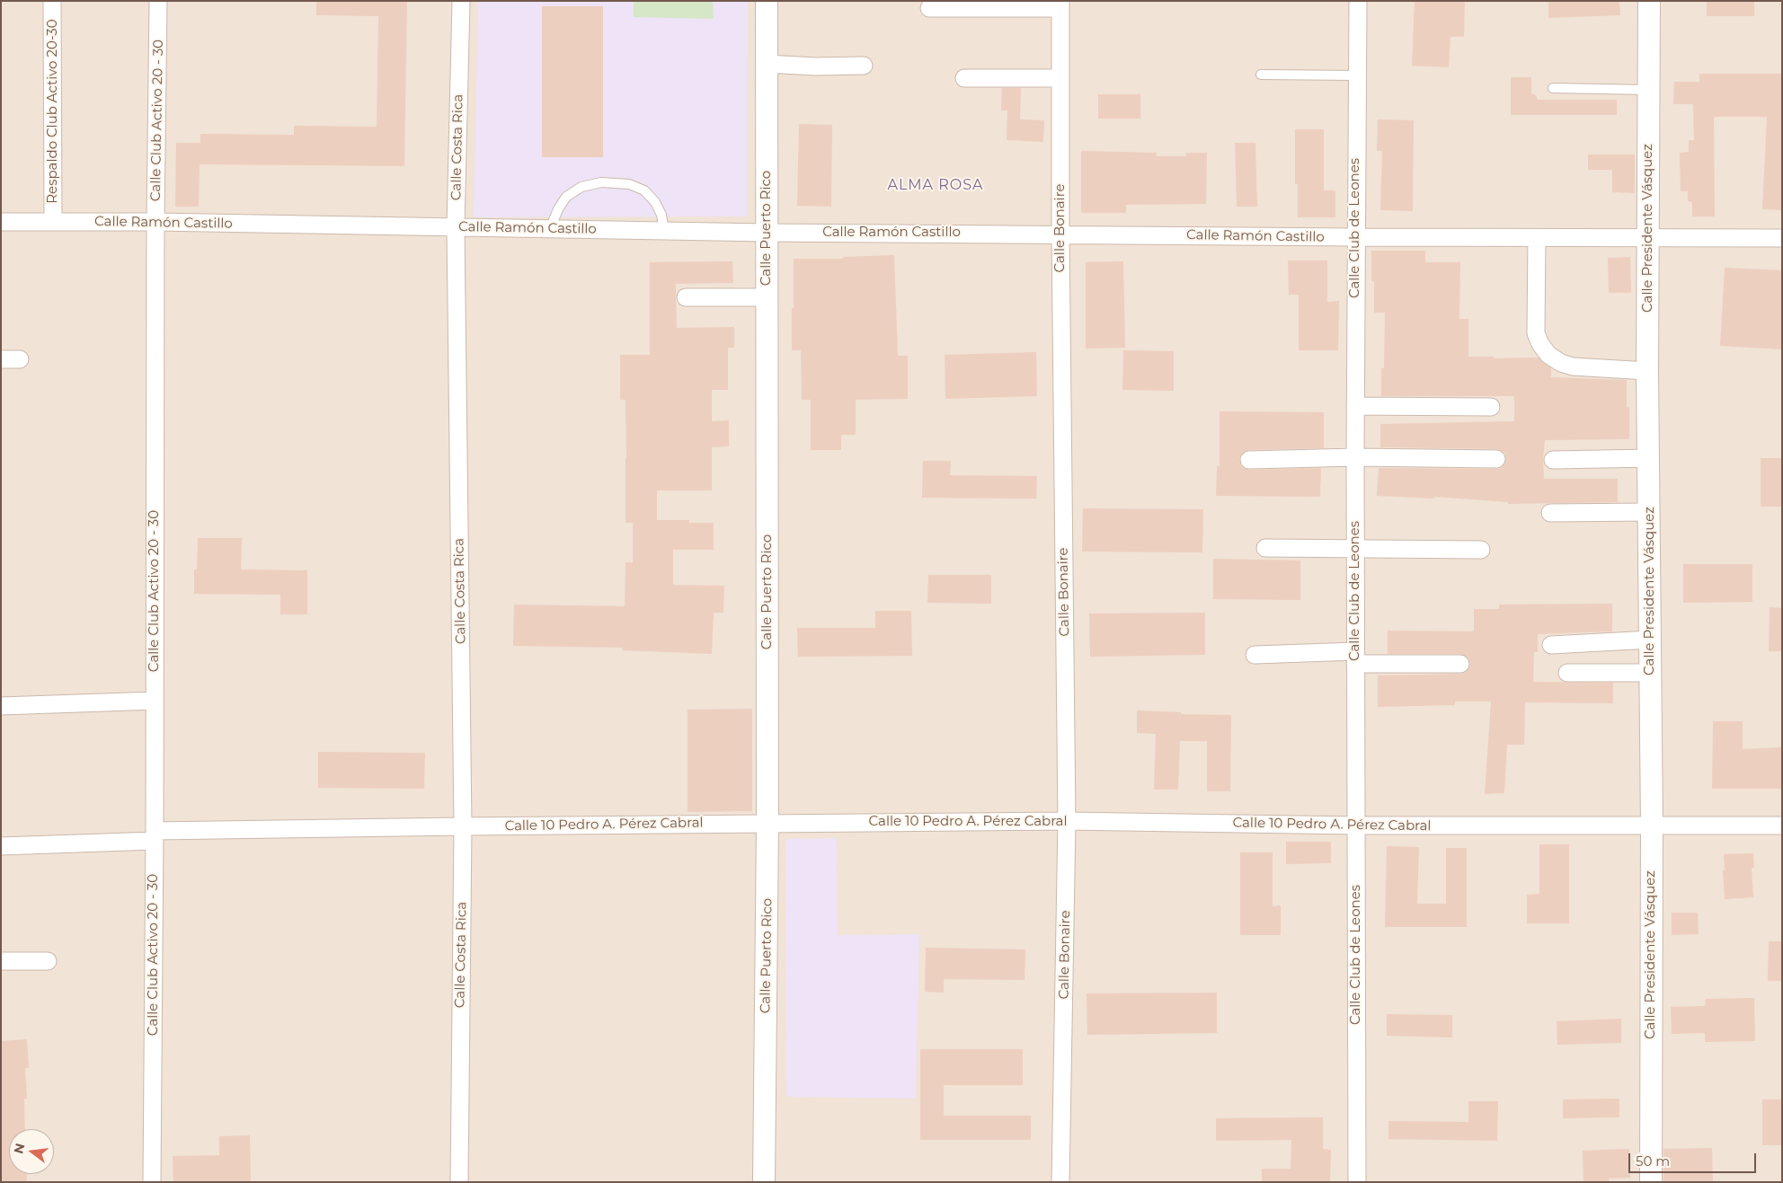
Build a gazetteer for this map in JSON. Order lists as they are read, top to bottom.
{
  "streets": {
    "street": [
      "Respaldo Club Activo 20-30",
      "Calle Club Activo 20 - 30",
      "Calle Costa Rica",
      "Calle Ramón Castillo",
      "Calle Puerto Rico",
      "Calle Bonaire",
      "Calle Club de Leones",
      "Calle Presidente Vásquez",
      "Calle 10 Pedro A. Pérez Cabral"
    ]
  },
  "crossings": [
    ["Respaldo Club Activo 20-30", "Calle Ramón Castillo"],
    ["Calle Club Activo 20 - 30", "Calle Ramón Castillo"],
    ["Calle Club Activo 20 - 30", "Calle 10 Pedro A. Pérez Cabral"],
    ["Calle Costa Rica", "Calle Ramón Castillo"],
    ["Calle Costa Rica", "Calle 10 Pedro A. Pérez Cabral"],
    ["Calle Ramón Castillo", "Calle Puerto Rico"],
    ["Calle Ramón Castillo", "Calle Bonaire"],
    ["Calle Ramón Castillo", "Calle Club de Leones"],
    ["Calle Ramón Castillo", "Calle Presidente Vásquez"],
    ["Calle Puerto Rico", "Calle 10 Pedro A. Pérez Cabral"],
    ["Calle Bonaire", "Calle 10 Pedro A. Pérez Cabral"],
    ["Calle Club de Leones", "Calle 10 Pedro A. Pérez Cabral"],
    ["Calle Presidente Vásquez", "Calle 10 Pedro A. Pérez Cabral"]
  ],
  "districts": ["ALMA ROSA"],
  "scale_bar": "50 m",
  "north": "left"
}
